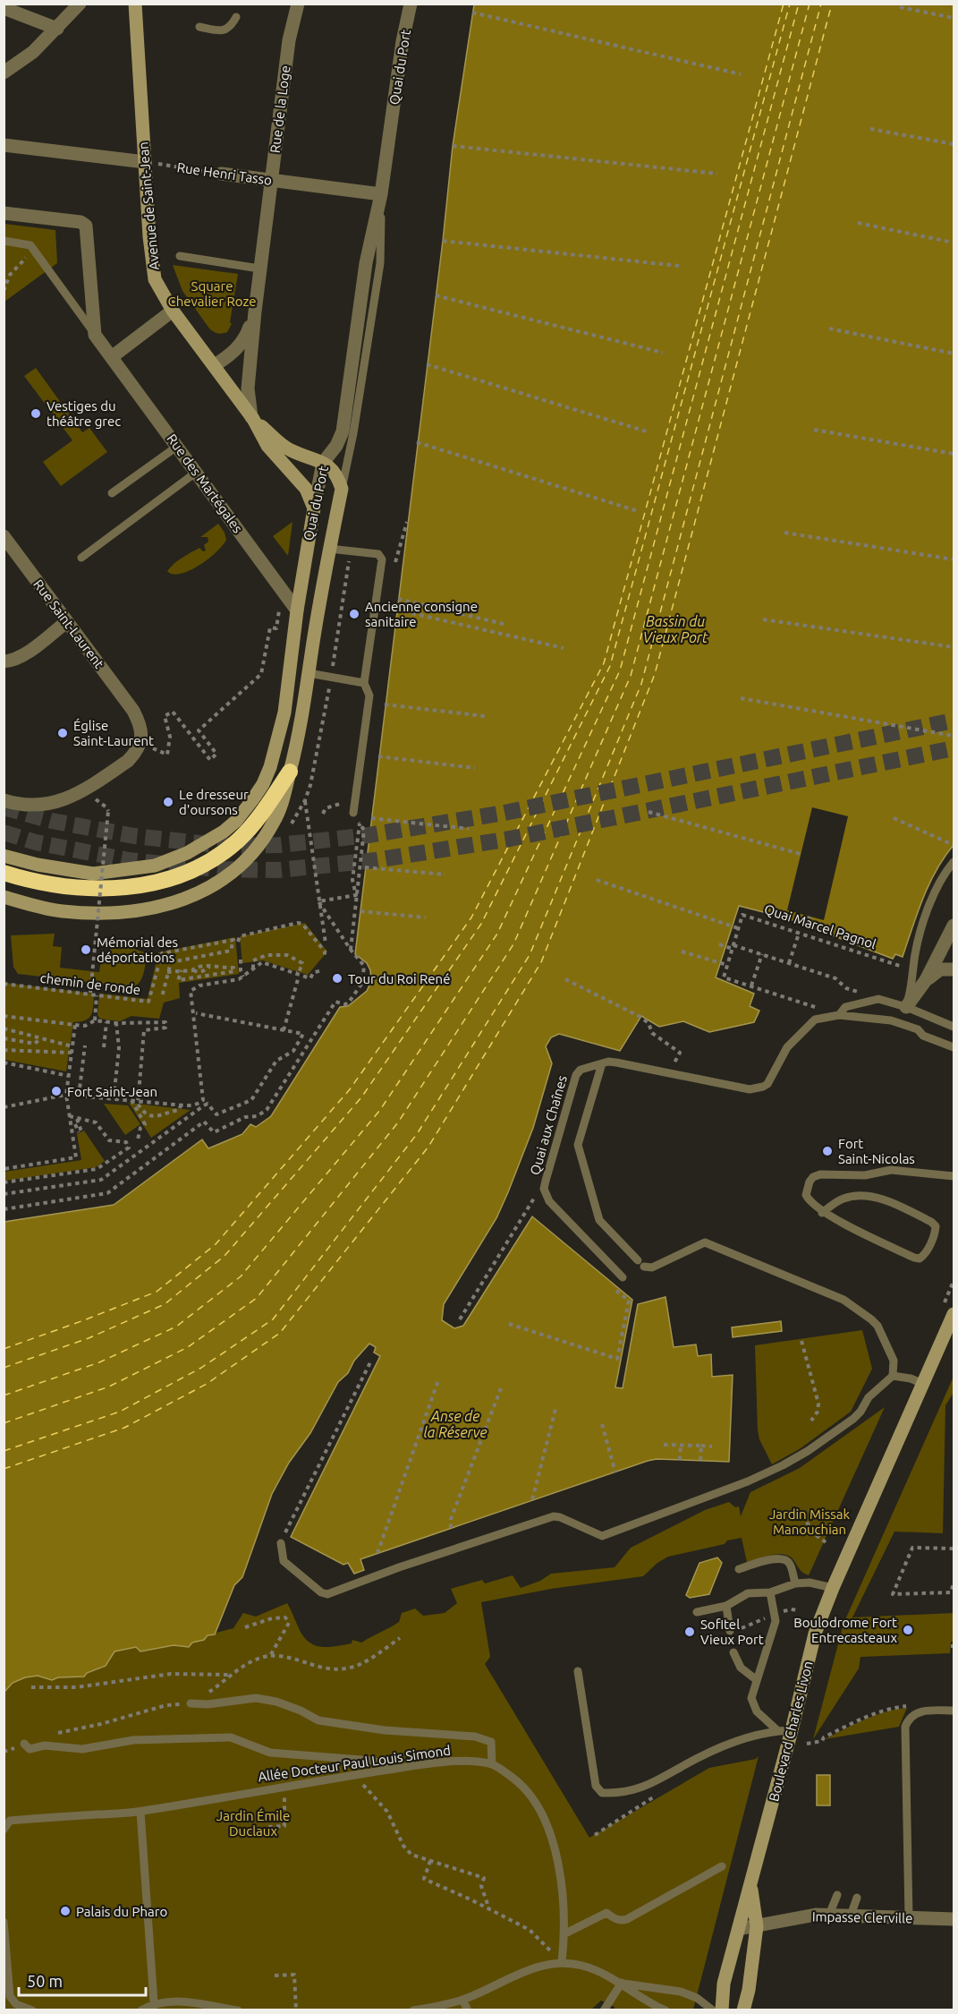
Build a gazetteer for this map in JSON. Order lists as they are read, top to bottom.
{
  "streets": {
    "street": [
      "Quai du Port",
      "Rue de la Loge",
      "Rue Henri Tasso",
      "Avenue de Saint-Jean",
      "Rue des Martégales",
      "Rue Saint-Laurent",
      "Boulevard Charles Livon",
      "Impasse Clerville"
    ],
    "lane": ["Quai aux Chaînes", "Allée Docteur Paul Louis Simond"],
    "path": ["Quai Marcel Pagnol", "chemin de ronde"]
  },
  "crossings": [
    ["Quai du Port", "Rue Henri Tasso"],
    ["Quai du Port", "Avenue de Saint-Jean"],
    ["Quai du Port", "Rue des Martégales"],
    ["Rue de la Loge", "Rue Henri Tasso"],
    ["Rue de la Loge", "Avenue de Saint-Jean"],
    ["Rue Henri Tasso", "Avenue de Saint-Jean"],
    ["Boulevard Charles Livon", "Impasse Clerville"]
  ],
  "water": ["Bassin du Vieux Port", "Anse de la Réserve"],
  "parks": ["Square Chevalier Roze", "Jardin Missak Manouchian", "Jardin Émile Duclaux"],
  "places": [
    "Vestiges du théâtre grec",
    "Ancienne consigne sanitaire",
    "Église Saint-Laurent",
    "Le dresseur d'oursons",
    "Mémorial des déportations",
    "Tour du Roi René",
    "Fort Saint-Jean",
    "Fort Saint-Nicolas",
    "Boulodrome Fort Entrecasteaux",
    "Sofitel Vieux Port",
    "Palais du Pharo"
  ],
  "scale_bar": "50 m"
}
